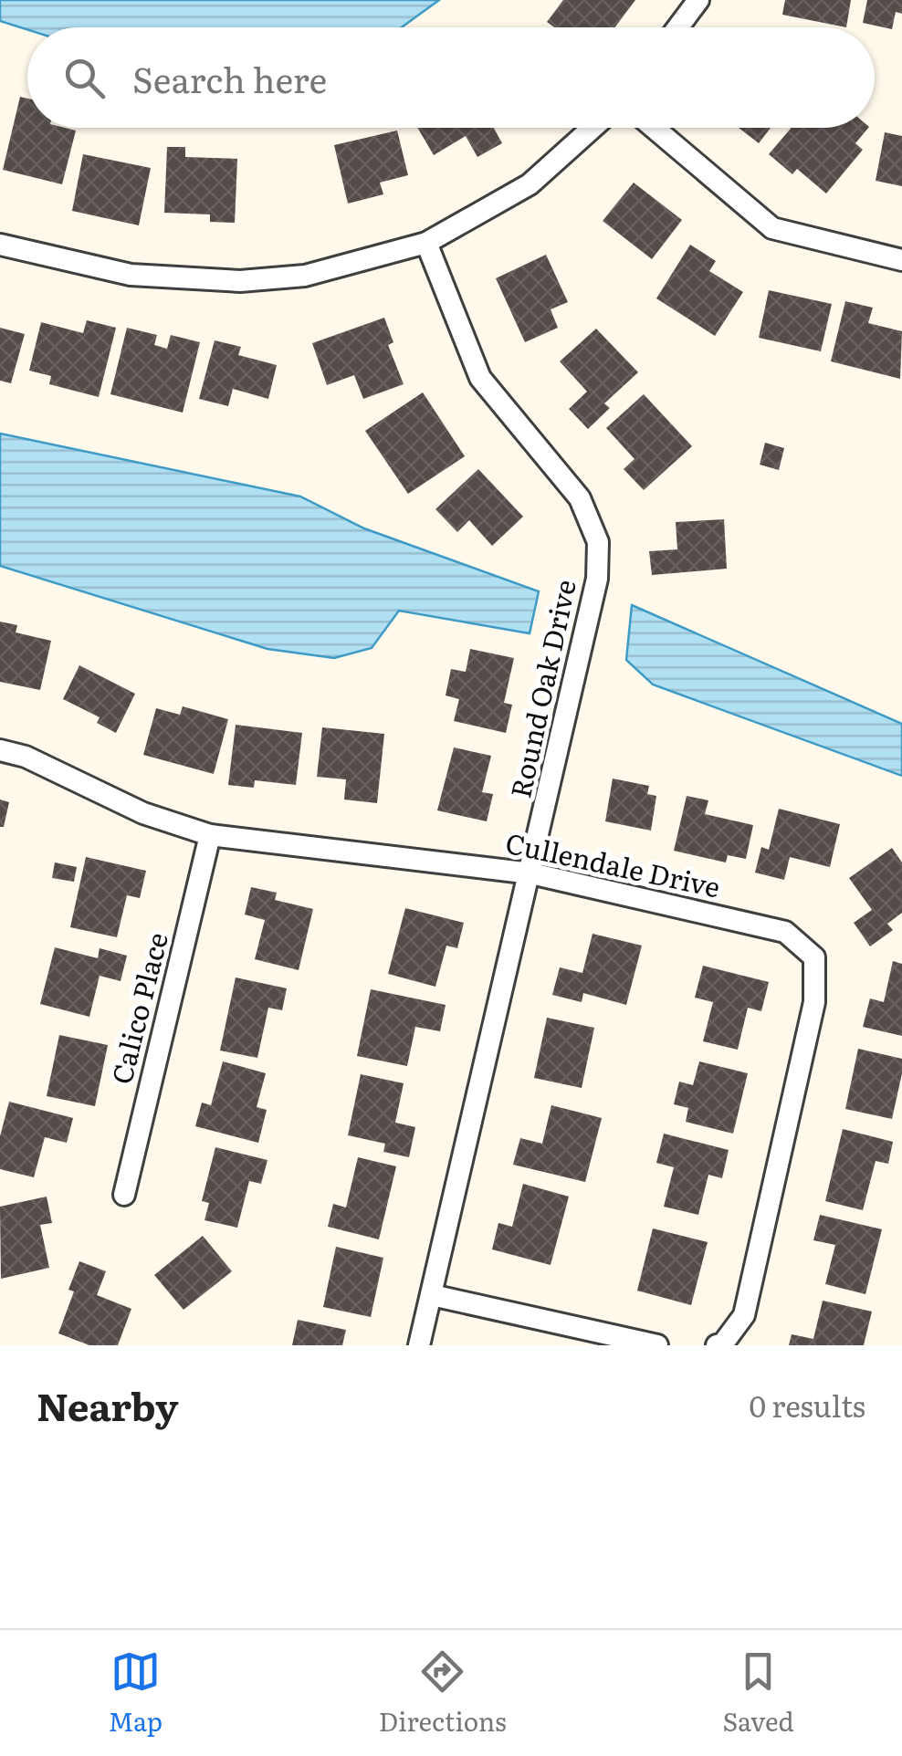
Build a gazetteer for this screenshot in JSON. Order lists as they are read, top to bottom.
{
  "streets": {
    "street": ["Round Oak Drive", "Cullendale Drive", "Calico Place"]
  },
  "crossings": [
    ["Round Oak Drive", "Cullendale Drive"],
    ["Cullendale Drive", "Calico Place"]
  ],
  "page": {
    "search": "Search here",
    "heading": ["Nearby", "0 results"],
    "nav": ["Map", "Directions", "Saved"]
  }
}
